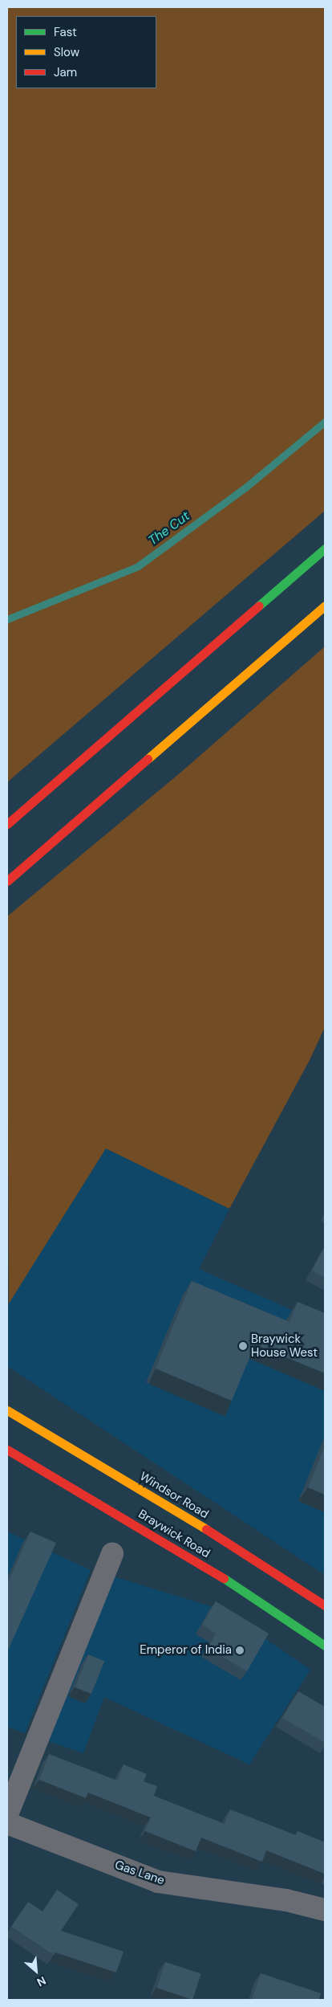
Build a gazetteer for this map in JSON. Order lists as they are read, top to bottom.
{
  "streets": {
    "main road": ["Windsor Road", "Braywick Road"],
    "street": ["Gas Lane"]
  },
  "water": ["The Cut"],
  "places": ["Braywick House West", "Emperor of India"],
  "legend": ["Fast", "Slow", "Jam"],
  "north": "bottom right"
}
